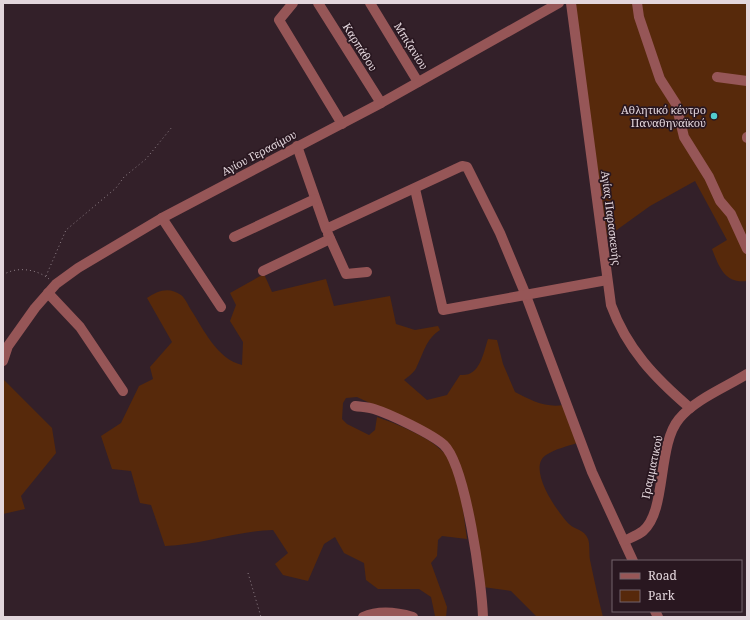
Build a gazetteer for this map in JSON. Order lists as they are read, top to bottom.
{
  "streets": {
    "street": [
      "Μπιζανίου",
      "Καρπάθου",
      "Αγίου Γερασίμου",
      "Αγίας Παρασκευής",
      "Γραμματικού"
    ]
  },
  "crossings": [
    ["Μπιζανίου", "Αγίου Γερασίμου"],
    ["Καρπάθου", "Αγίου Γερασίμου"],
    ["Αγίας Παρασκευής", "Γραμματικού"]
  ],
  "places": ["Αθλητικό κέντρο Παναθηναϊκού"],
  "legend": ["Road", "Park"]
}
